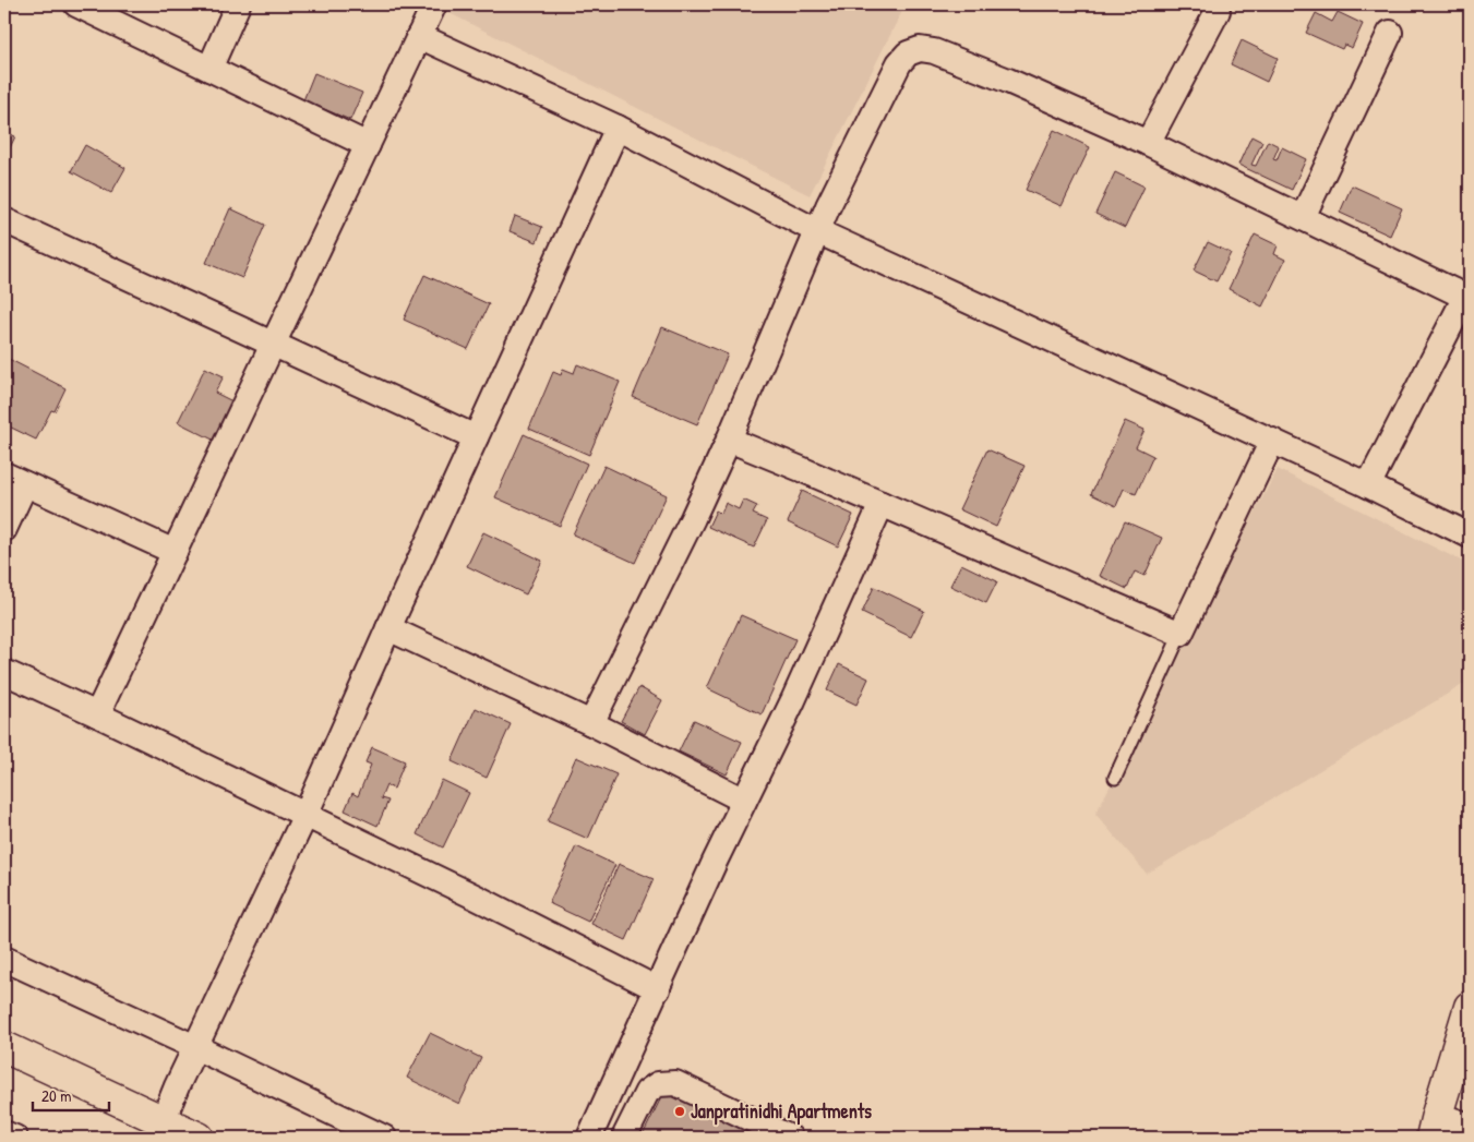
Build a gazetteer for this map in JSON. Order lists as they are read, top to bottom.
{
  "places": ["Janpratinidhi Apartments"],
  "scale_bar": "20 m"
}
